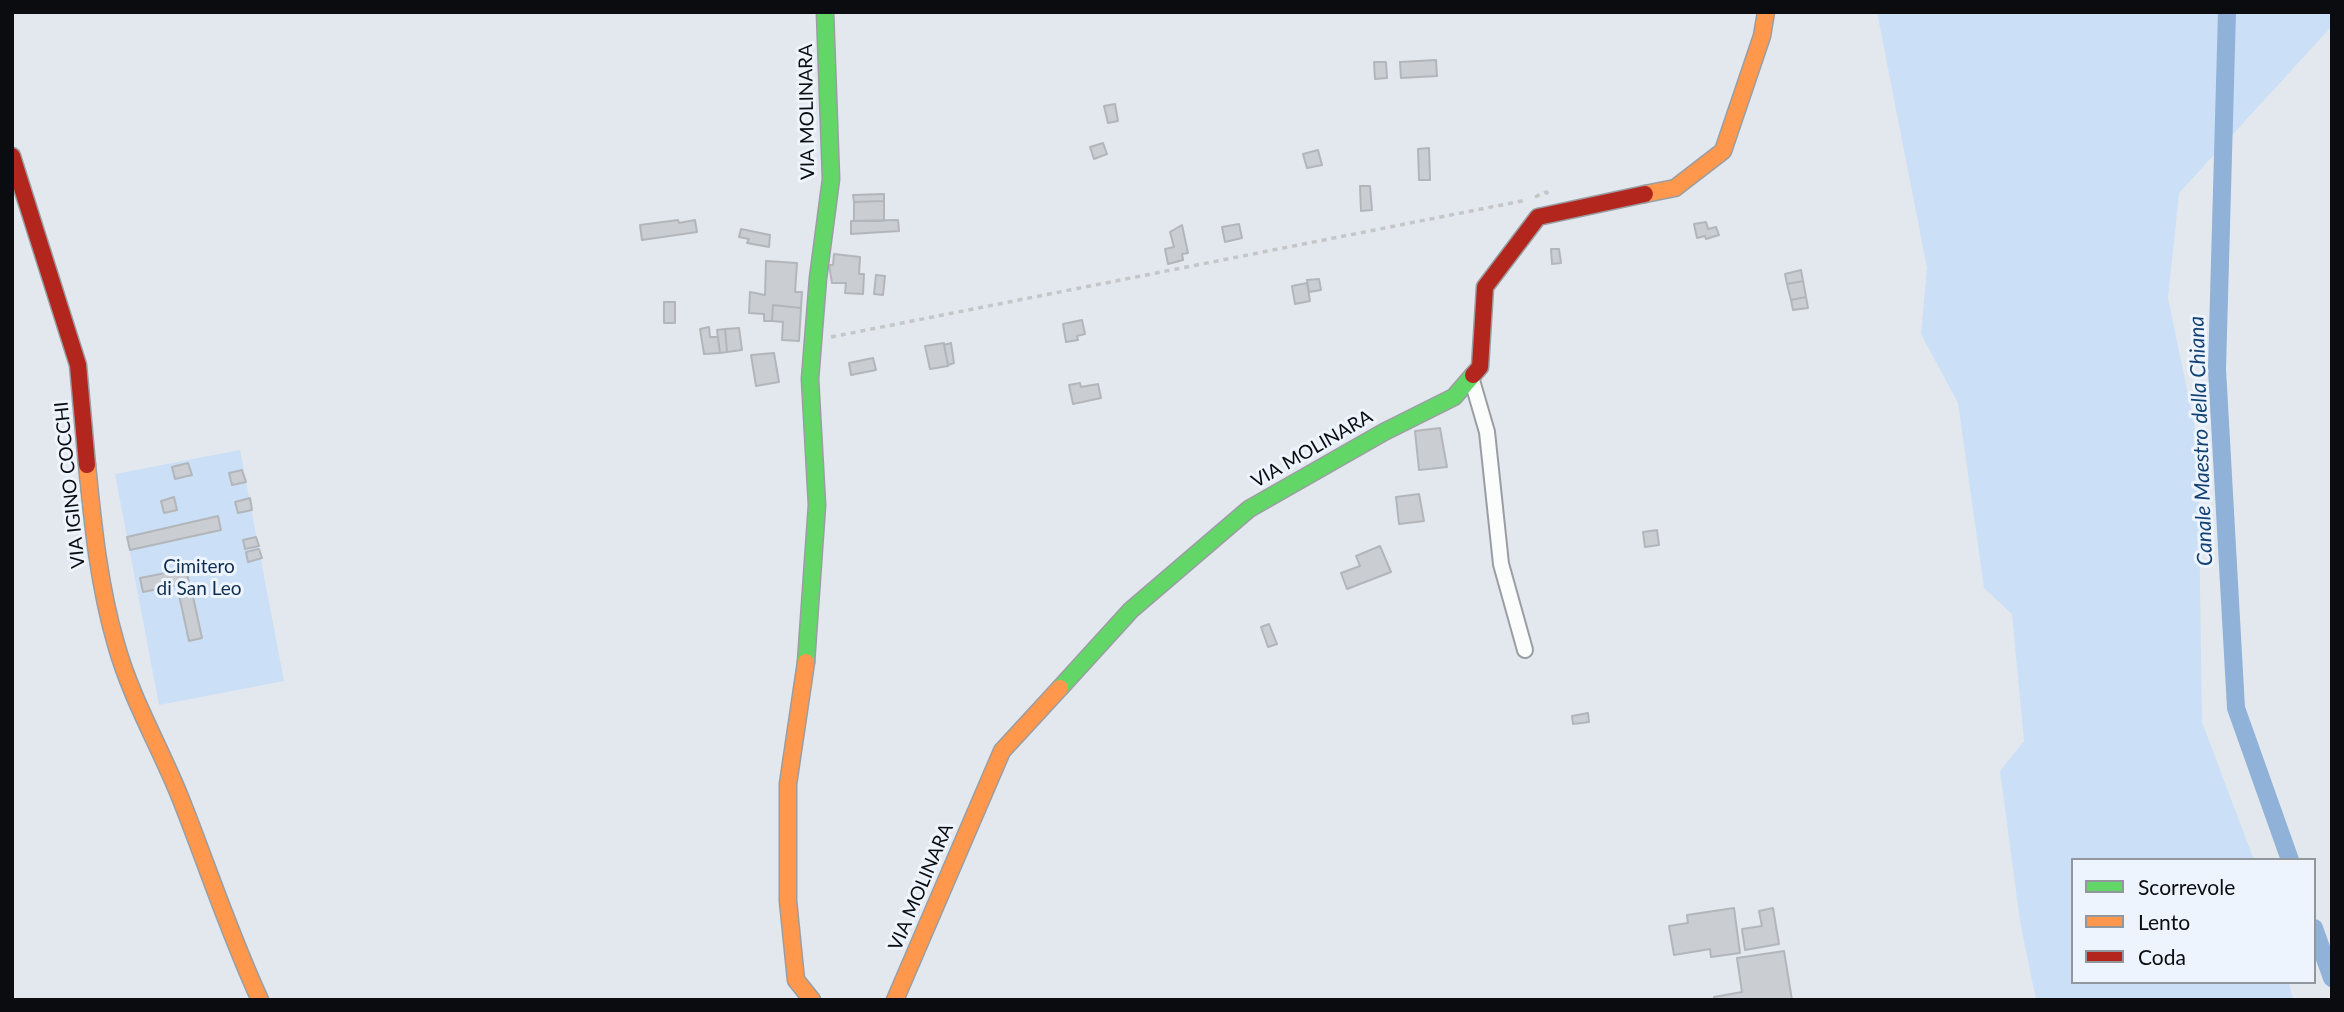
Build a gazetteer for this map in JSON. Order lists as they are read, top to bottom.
{
  "streets": {
    "street": ["VIA MOLINARA", "VIA IGINO COCCHI"]
  },
  "water": ["Canale Maestro della Chiana"],
  "parks": ["Cimitero di San Leo"],
  "legend": ["Scorrevole", "Lento", "Coda"]
}
